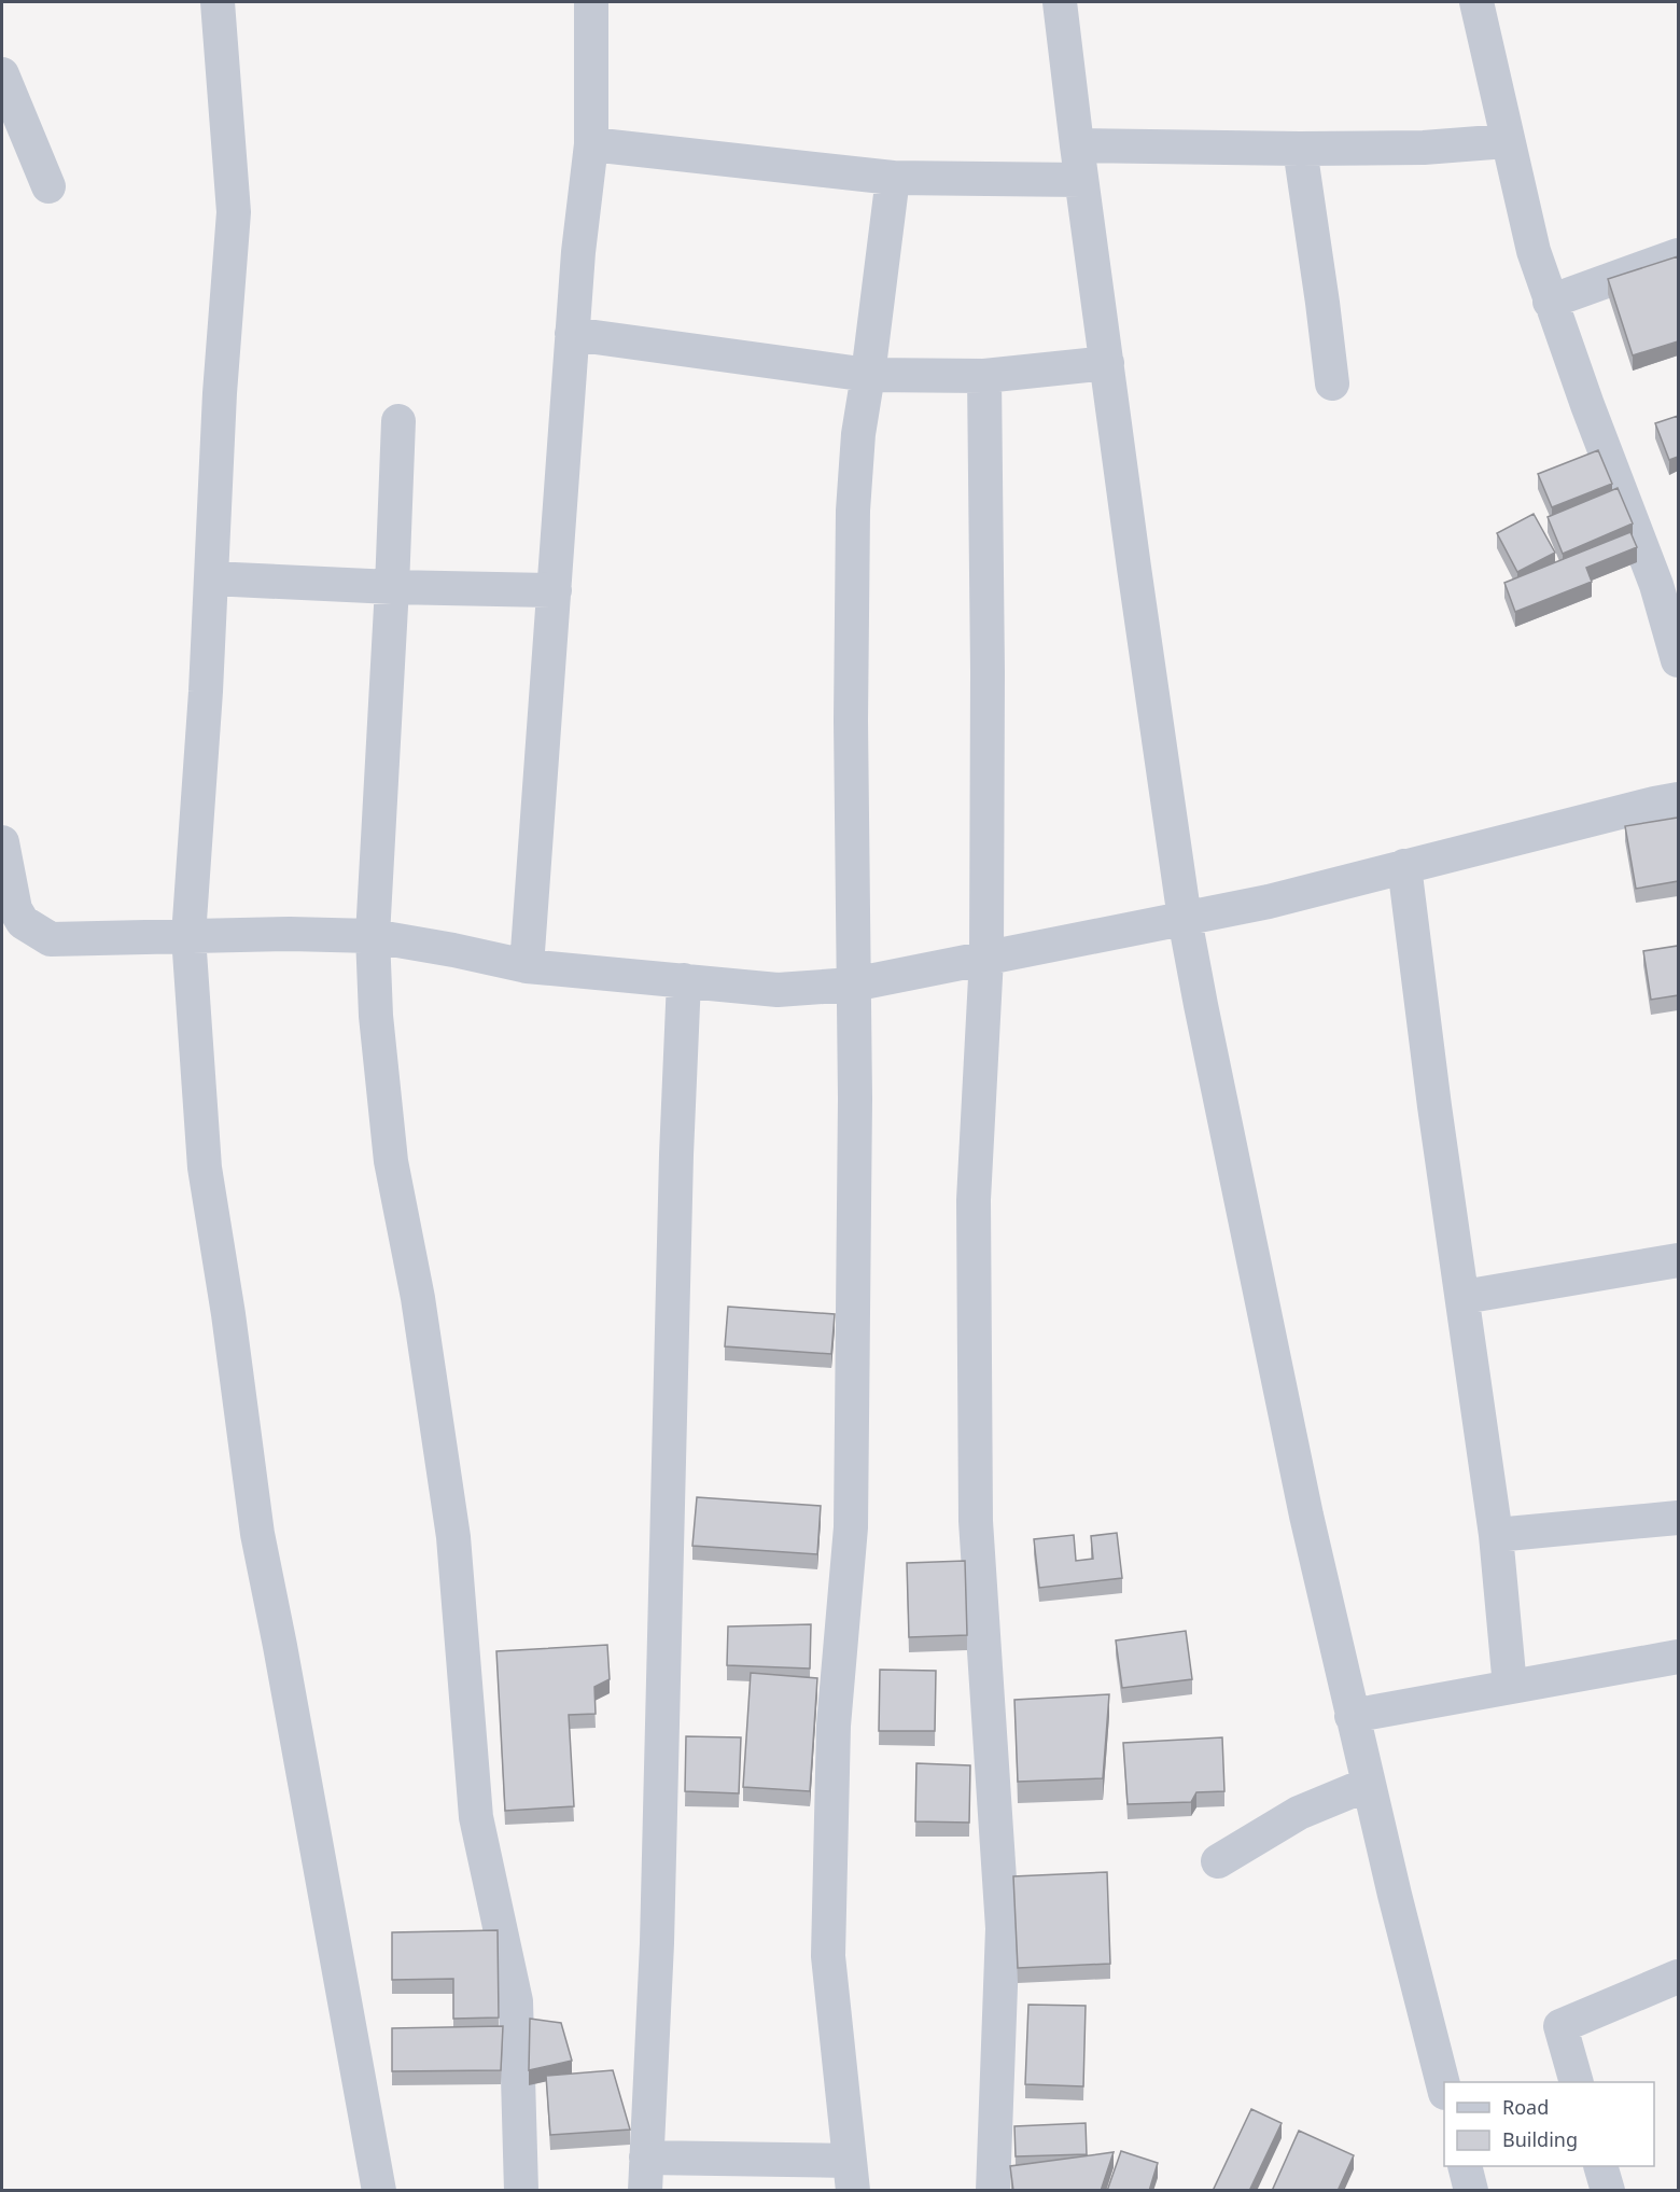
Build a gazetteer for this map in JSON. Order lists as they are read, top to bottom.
{
  "legend": ["Road", "Building"]
}
